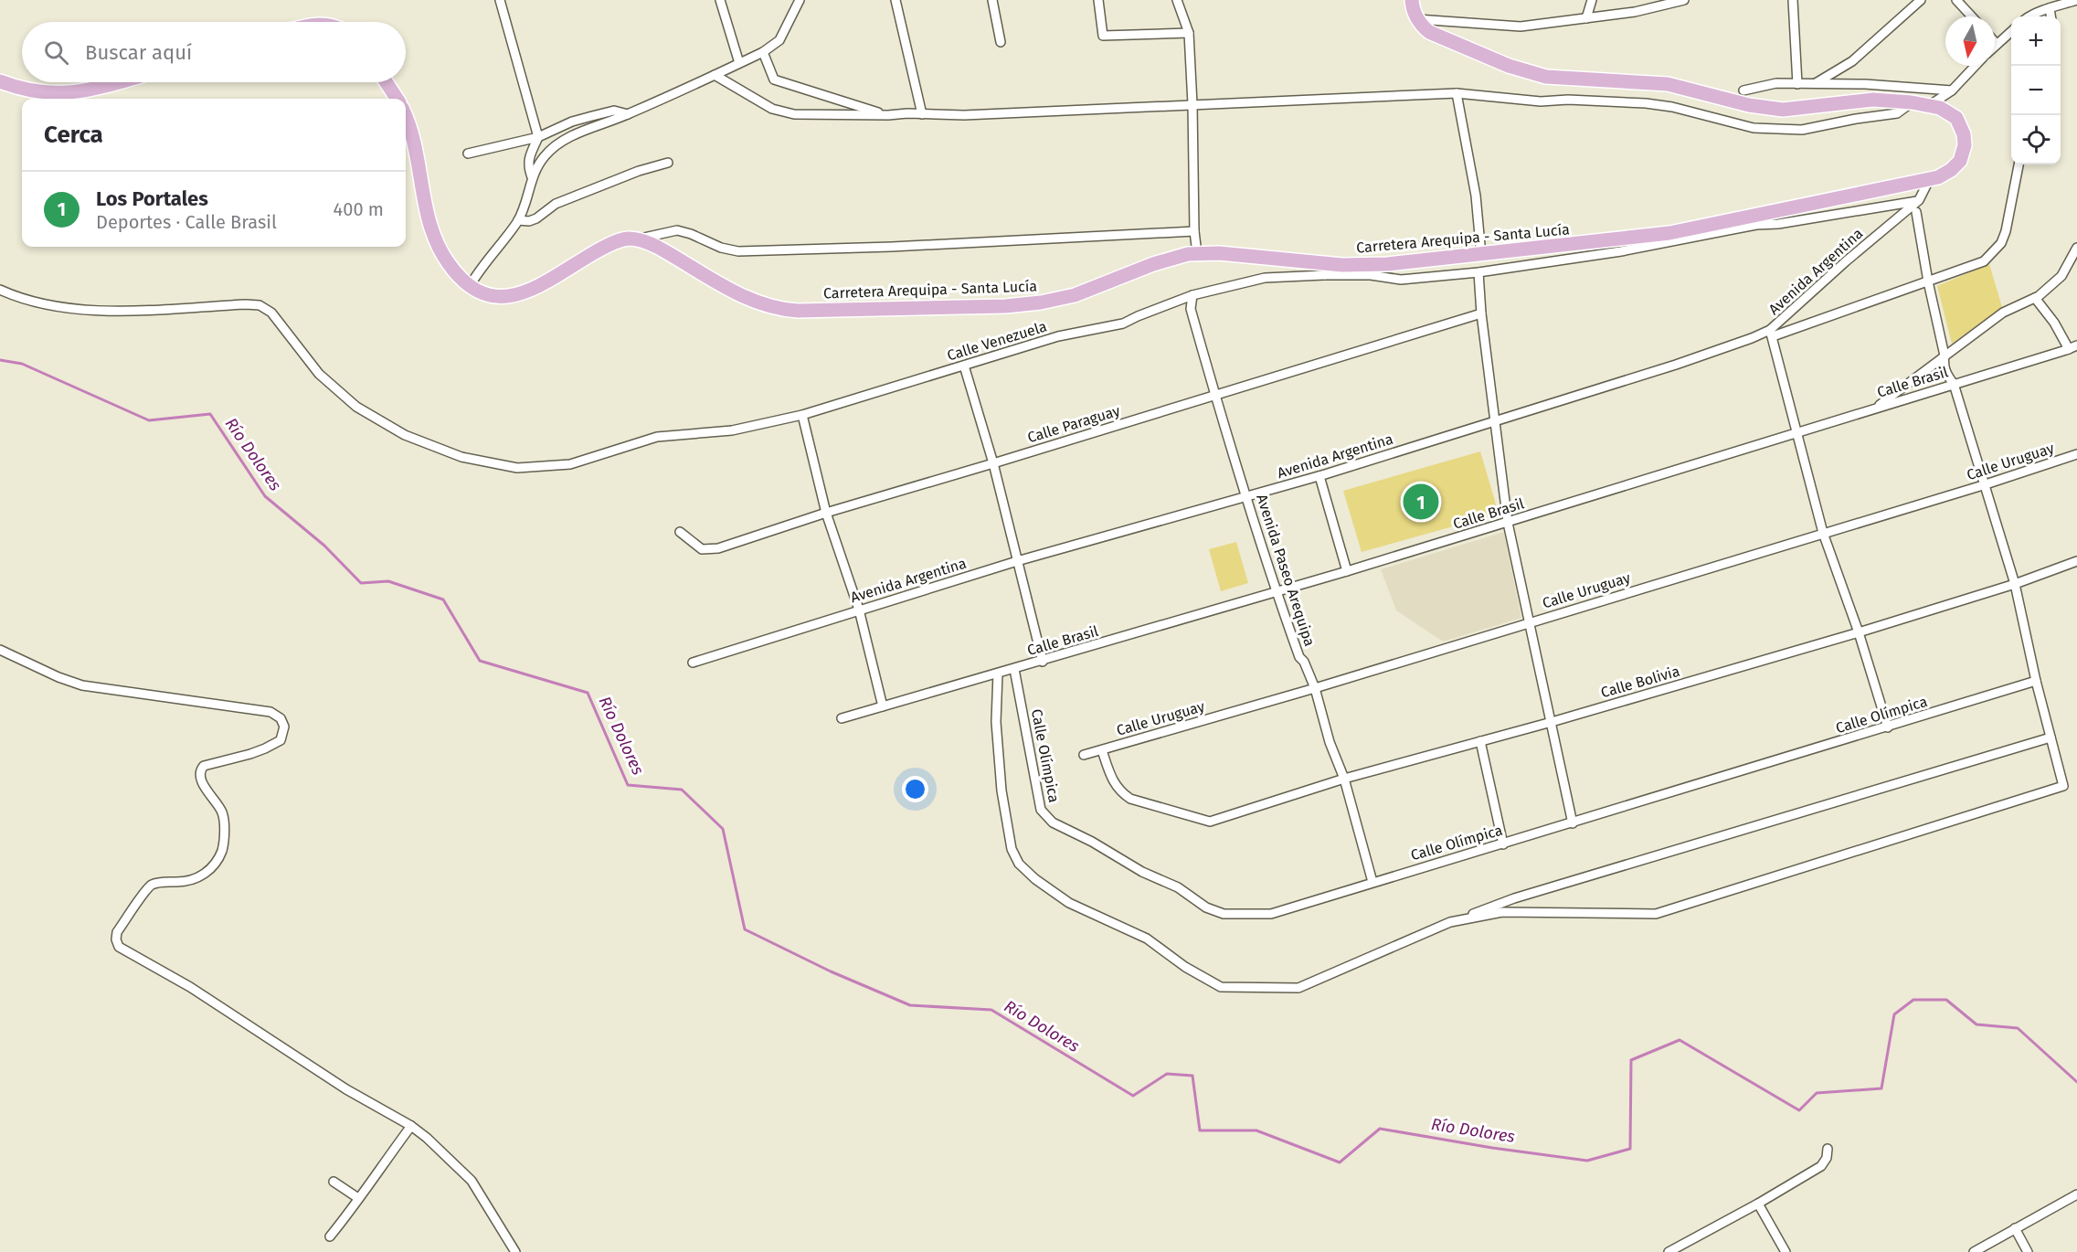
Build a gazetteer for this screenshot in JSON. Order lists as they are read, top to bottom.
{
  "streets": {
    "main road": ["Carretera Arequipa - Santa Lucía"],
    "street": [
      "Avenida Argentina",
      "Calle Venezuela",
      "Calle Brasil",
      "Calle Paraguay",
      "Calle Uruguay",
      "Avenida Paseo Arequipa",
      "Calle Bolivia",
      "Calle Olímpica"
    ]
  },
  "crossings": [
    ["Carretera Arequipa - Santa Lucía", "Avenida Argentina"],
    ["Carretera Arequipa - Santa Lucía", "Calle Venezuela"],
    ["Avenida Argentina", "Avenida Paseo Arequipa"],
    ["Calle Venezuela", "Avenida Paseo Arequipa"],
    ["Calle Brasil", "Avenida Paseo Arequipa"],
    ["Calle Brasil", "Calle Olímpica"],
    ["Calle Paraguay", "Avenida Paseo Arequipa"],
    ["Calle Uruguay", "Avenida Paseo Arequipa"],
    ["Calle Uruguay", "Calle Bolivia"],
    ["Avenida Paseo Arequipa", "Calle Bolivia"],
    ["Avenida Paseo Arequipa", "Calle Olímpica"]
  ],
  "water": ["Río Dolores"],
  "north": "bottom",
  "page": {
    "map_buttons": ["+", "−"],
    "search": "Buscar aquí",
    "heading": "Cerca",
    "list": [
      {
        "mark": "1",
        "name": "Los Portales",
        "note": "Deportes · Calle Brasil",
        "value": "400 m"
      }
    ],
    "pins": "1"
  }
}
